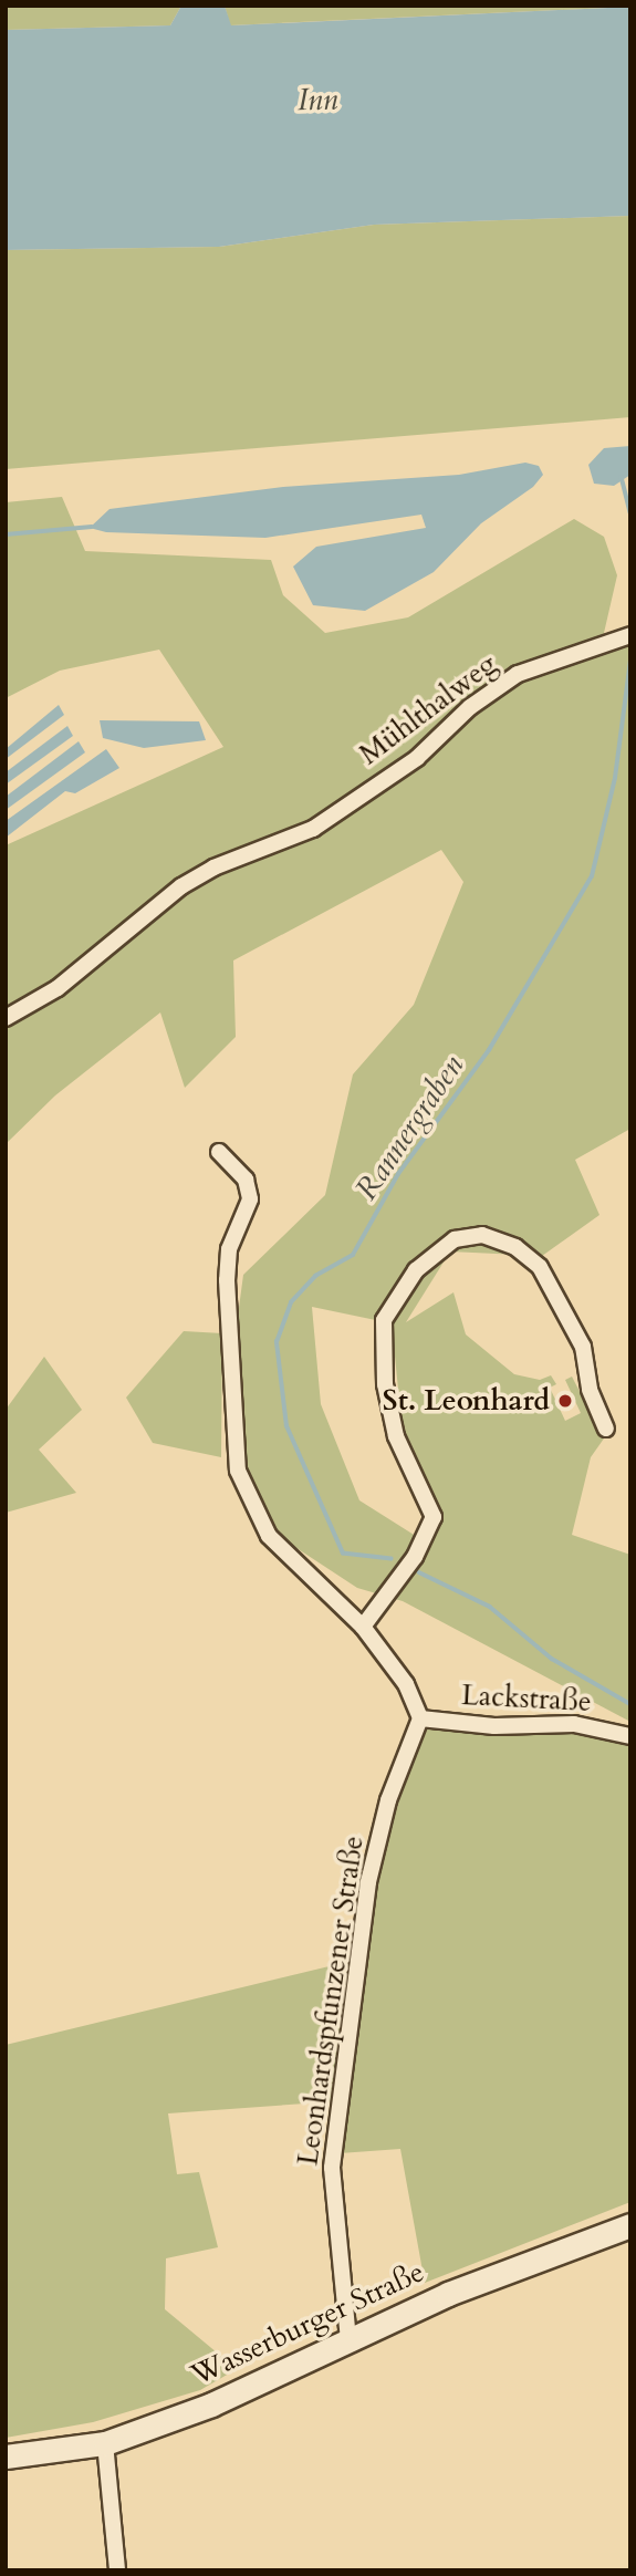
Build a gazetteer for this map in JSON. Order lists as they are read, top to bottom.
{
  "streets": {
    "main road": ["Wasserburger Straße"],
    "street": ["Mühlthalweg", "Lackstraße", "Leonhardspfunzener Straße"]
  },
  "crossings": [
    ["Lackstraße", "Leonhardspfunzener Straße"],
    ["Leonhardspfunzener Straße", "Wasserburger Straße"]
  ],
  "water": ["Inn", "Rannergraben"],
  "places": ["St. Leonhard"]
}
